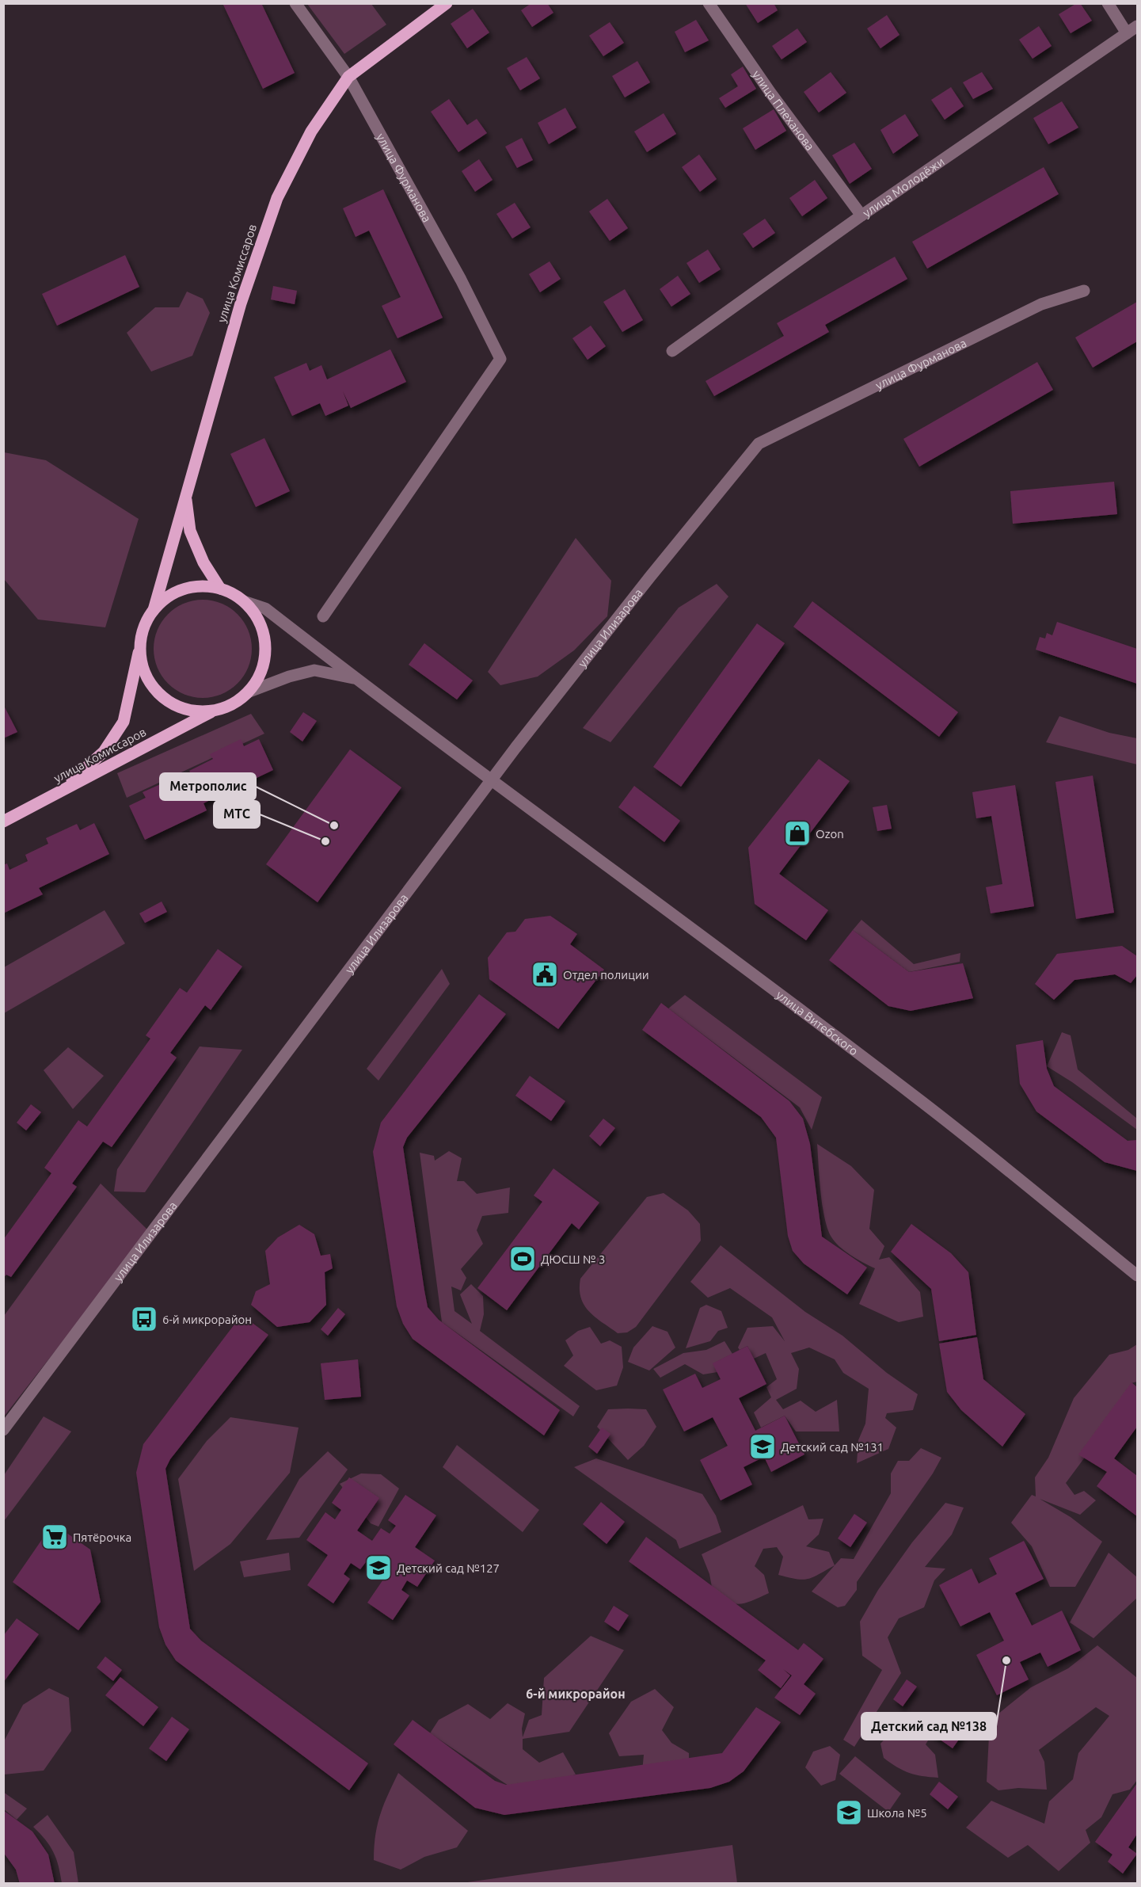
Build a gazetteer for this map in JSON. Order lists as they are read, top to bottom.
{
  "streets": {
    "main road": ["улица Комиссаров"],
    "street": [
      "улица Плеханова",
      "улица Фурманова",
      "улица Молодёжи",
      "улица Илизарова",
      "улица Витебского"
    ]
  },
  "crossings": [
    ["улица Плеханова", "улица Молодёжи"],
    ["улица Фурманова", "улица Комиссаров"],
    ["улица Фурманова", "улица Илизарова"],
    ["улица Комиссаров", "улица Витебского"],
    ["улица Илизарова", "улица Витебского"]
  ],
  "districts": ["6-й микрорайон"],
  "places": {
    "other": ["Метрополис", "МТС", "Детский сад №138"],
    "shop": ["Ozon"],
    "public building": ["Отдел полиции"],
    "sports": ["ДЮСШ № 3"],
    "bus stop": ["6-й микрорайон"],
    "school or university": ["Детский сад №131", "Детский сад №127", "Школа №5"],
    "supermarket": ["Пятёрочка"]
  }
}
